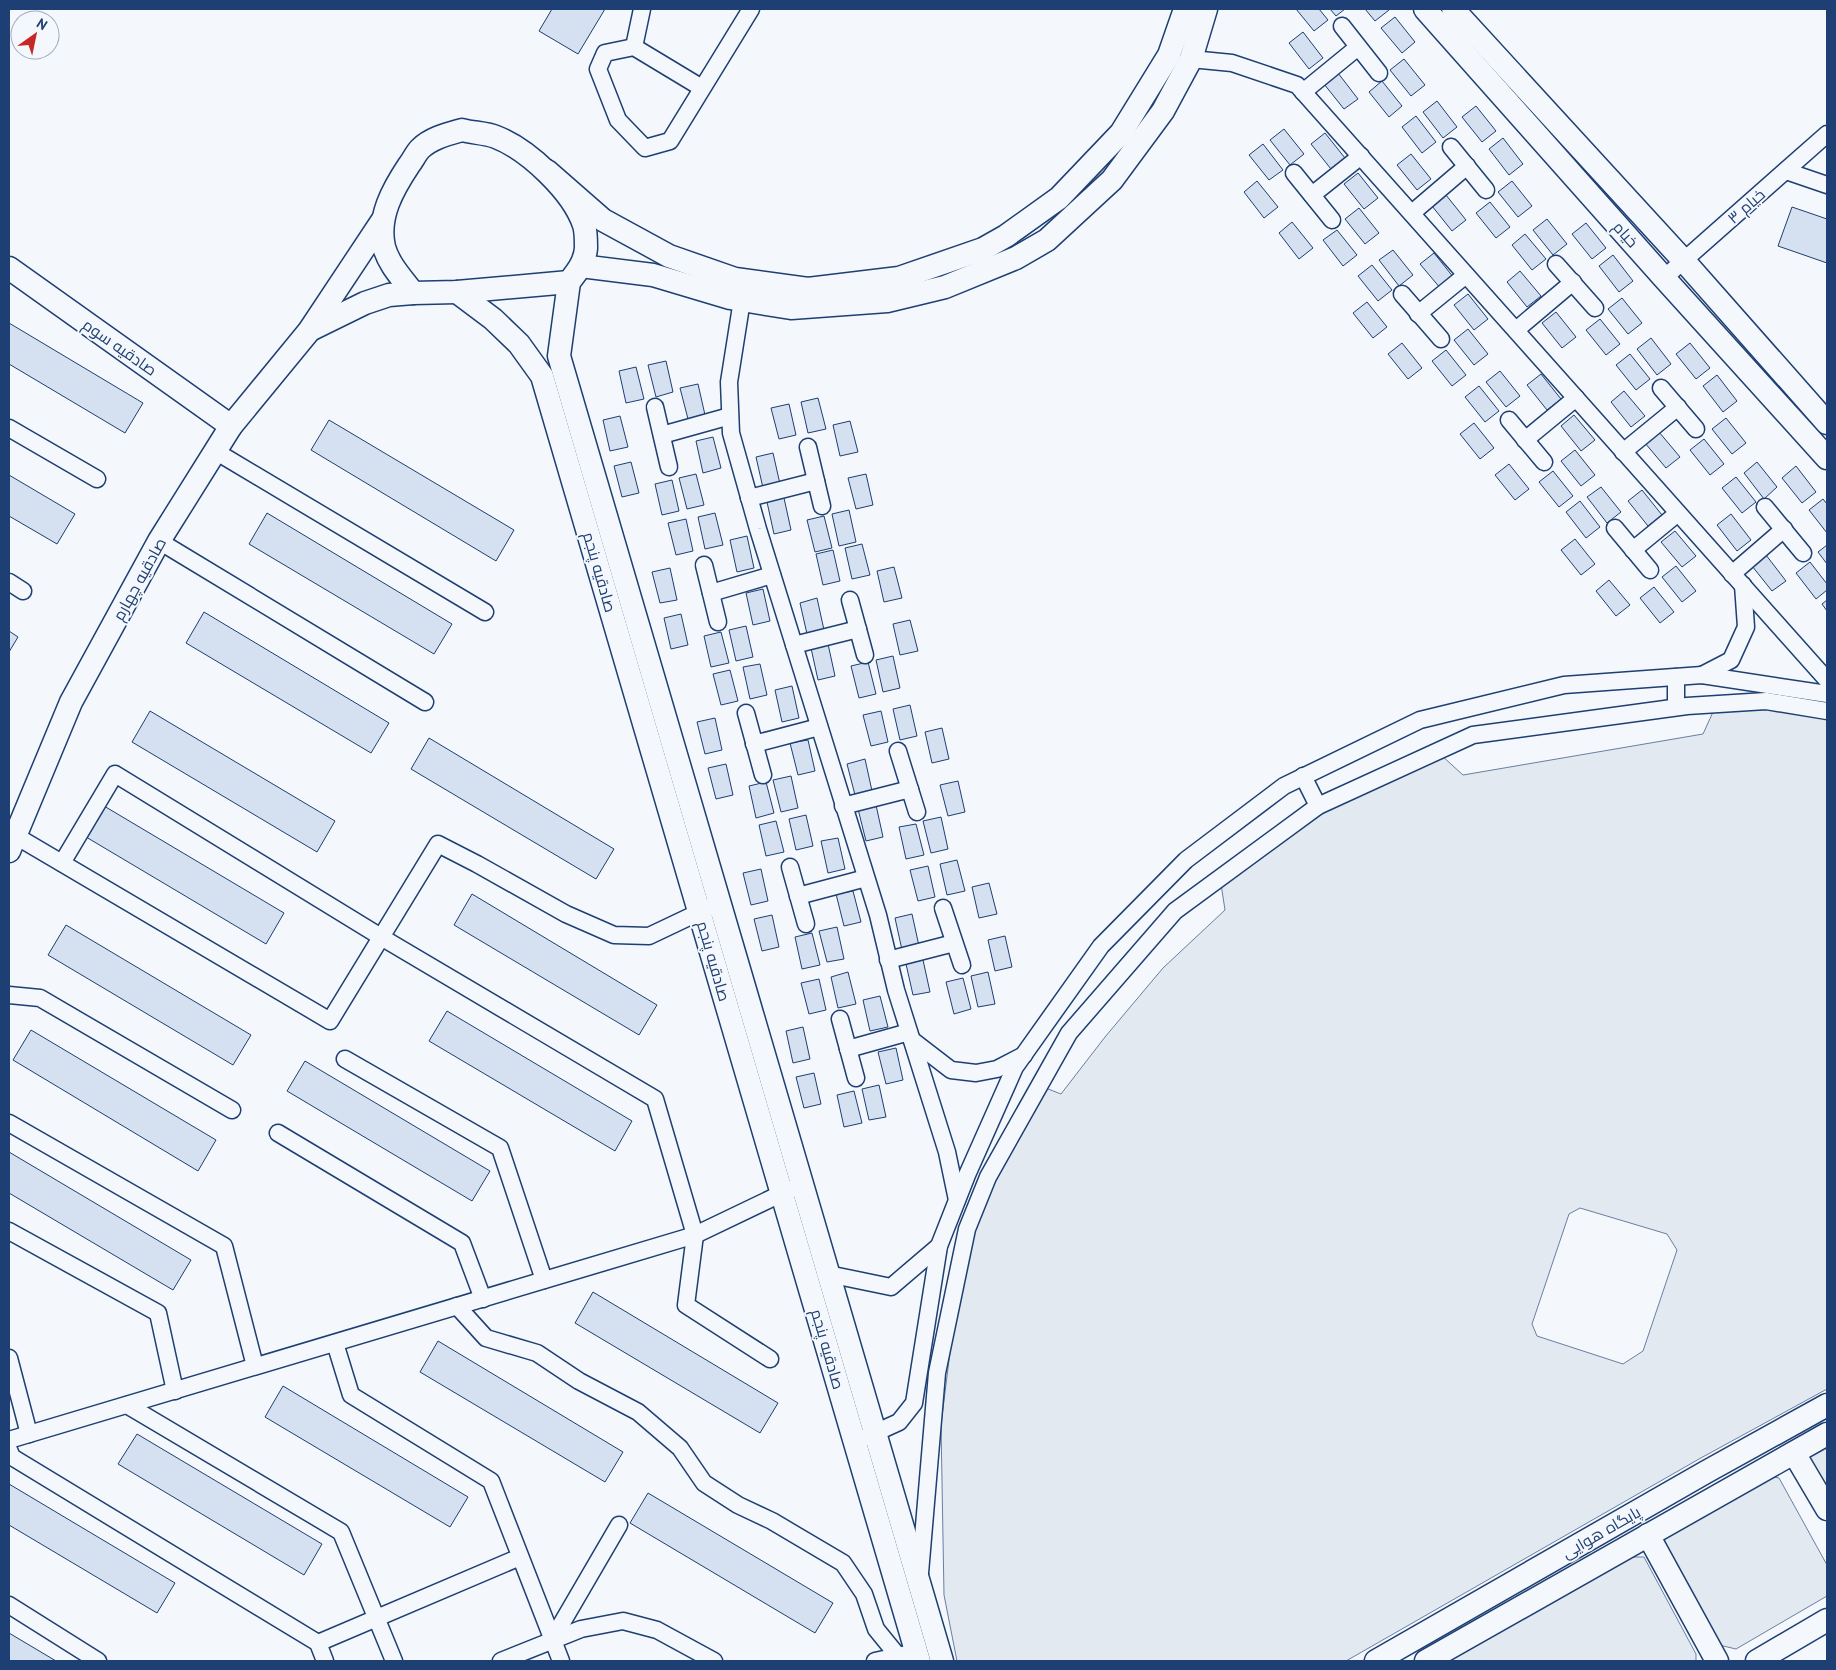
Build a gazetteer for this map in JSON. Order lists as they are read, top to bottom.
{
  "streets": {
    "street": [
      "خیام ۳",
      "خیام",
      "صادقیه سوم",
      "صادقیه پنجم",
      "صادقیه چهارم",
      "پایگاه هوایی"
    ]
  },
  "crossings": [
    ["خیام ۳", "خیام"],
    ["صادقیه سوم", "صادقیه چهارم"]
  ],
  "north": "top right"
}
